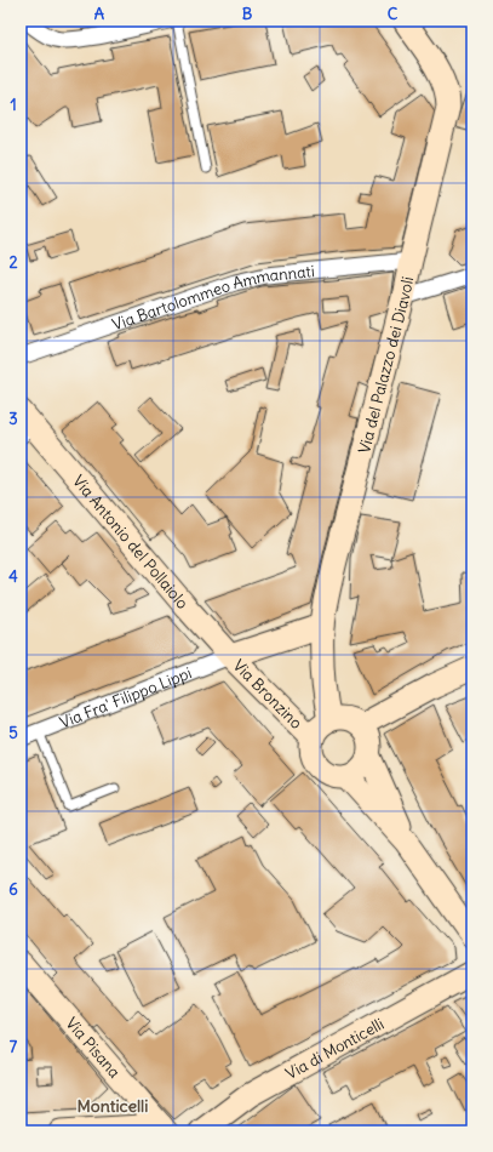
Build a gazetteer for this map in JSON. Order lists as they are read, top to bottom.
{
  "streets": {
    "street": [
      "Via Bartolommeo Ammannati",
      "Via del Palazzo dei Diavoli",
      "Via Antonio del Pollaiolo",
      "Via Bronzino",
      "Via Fra' Filippo Lippi",
      "Via Pisana",
      "Via di Monticelli"
    ]
  },
  "crossings": [
    ["Via Bartolommeo Ammannati", "Via del Palazzo dei Diavoli"],
    ["Via del Palazzo dei Diavoli", "Via Bronzino"],
    ["Via Antonio del Pollaiolo", "Via Bronzino"],
    ["Via Antonio del Pollaiolo", "Via Fra' Filippo Lippi"],
    ["Via Bronzino", "Via Fra' Filippo Lippi"]
  ],
  "districts": ["Monticelli"],
  "grid": {
    "columns": ["A", "B", "C"],
    "rows": [
      "1",
      "2",
      "3",
      "4",
      "5",
      "6",
      "7"
    ]
  }
}
